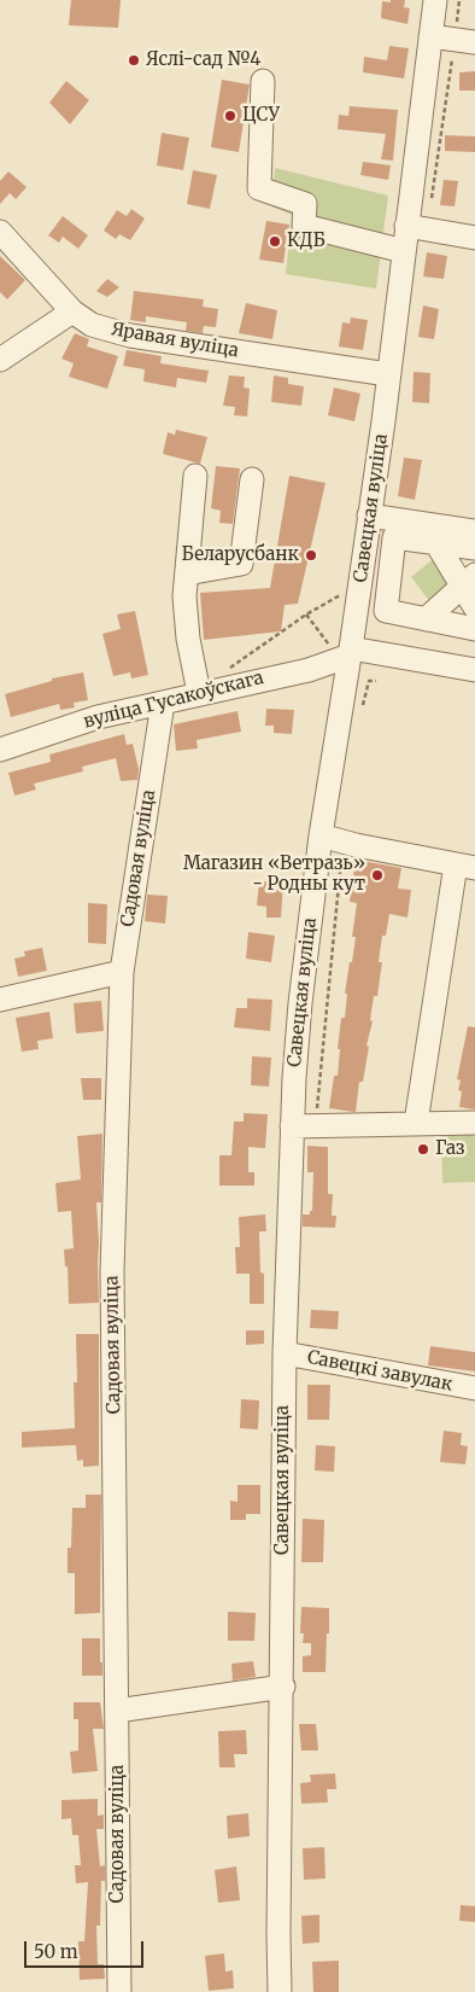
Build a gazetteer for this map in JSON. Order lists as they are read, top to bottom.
{
  "streets": {
    "street": [
      "Яравая вуліца",
      "Савецкая вуліца",
      "вуліца Гусакоўскага",
      "Садовая вуліца",
      "Савецкі завулак"
    ]
  },
  "crossings": [
    ["Яравая вуліца", "Савецкая вуліца"],
    ["Савецкая вуліца", "вуліца Гусакоўскага"],
    ["Савецкая вуліца", "Савецкі завулак"],
    ["вуліца Гусакоўскага", "Садовая вуліца"]
  ],
  "places": [
    "Яслі-сад №4",
    "ЦСУ",
    "КДБ",
    "Беларусбанк",
    "Магазин «Ветразь» - Родны кут",
    "Газ"
  ],
  "scale_bar": "50 m"
}
